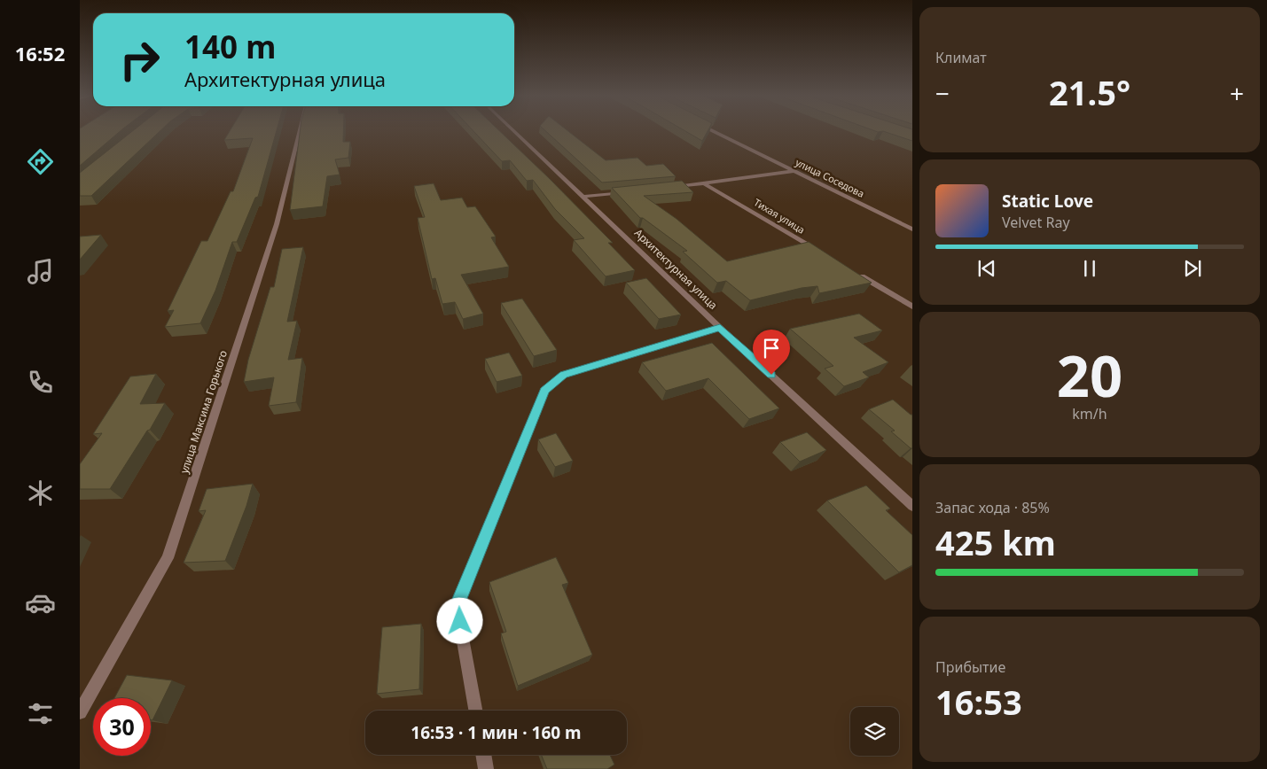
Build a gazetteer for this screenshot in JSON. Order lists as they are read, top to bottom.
{
  "streets": {
    "street": [
      "улица Соседова",
      "Тихая улица",
      "Архитектурная улица",
      "улица Максима Горького"
    ]
  },
  "page": {
    "tabs": "16:52",
    "tile": [
      "Климат",
      ["20", "km/h"],
      ["Запас хода · 85%", "425 km"],
      ["Прибытие", "16:53"]
    ],
    "turn": ["140 m", "Архитектурная улица"],
    "heat": ["−", "21.5°", "+"],
    "song": ["Static Love", "Velvet Ray"],
    "limit": "30",
    "trip": "16:53 · 1 мин · 160 m"
  }
}
